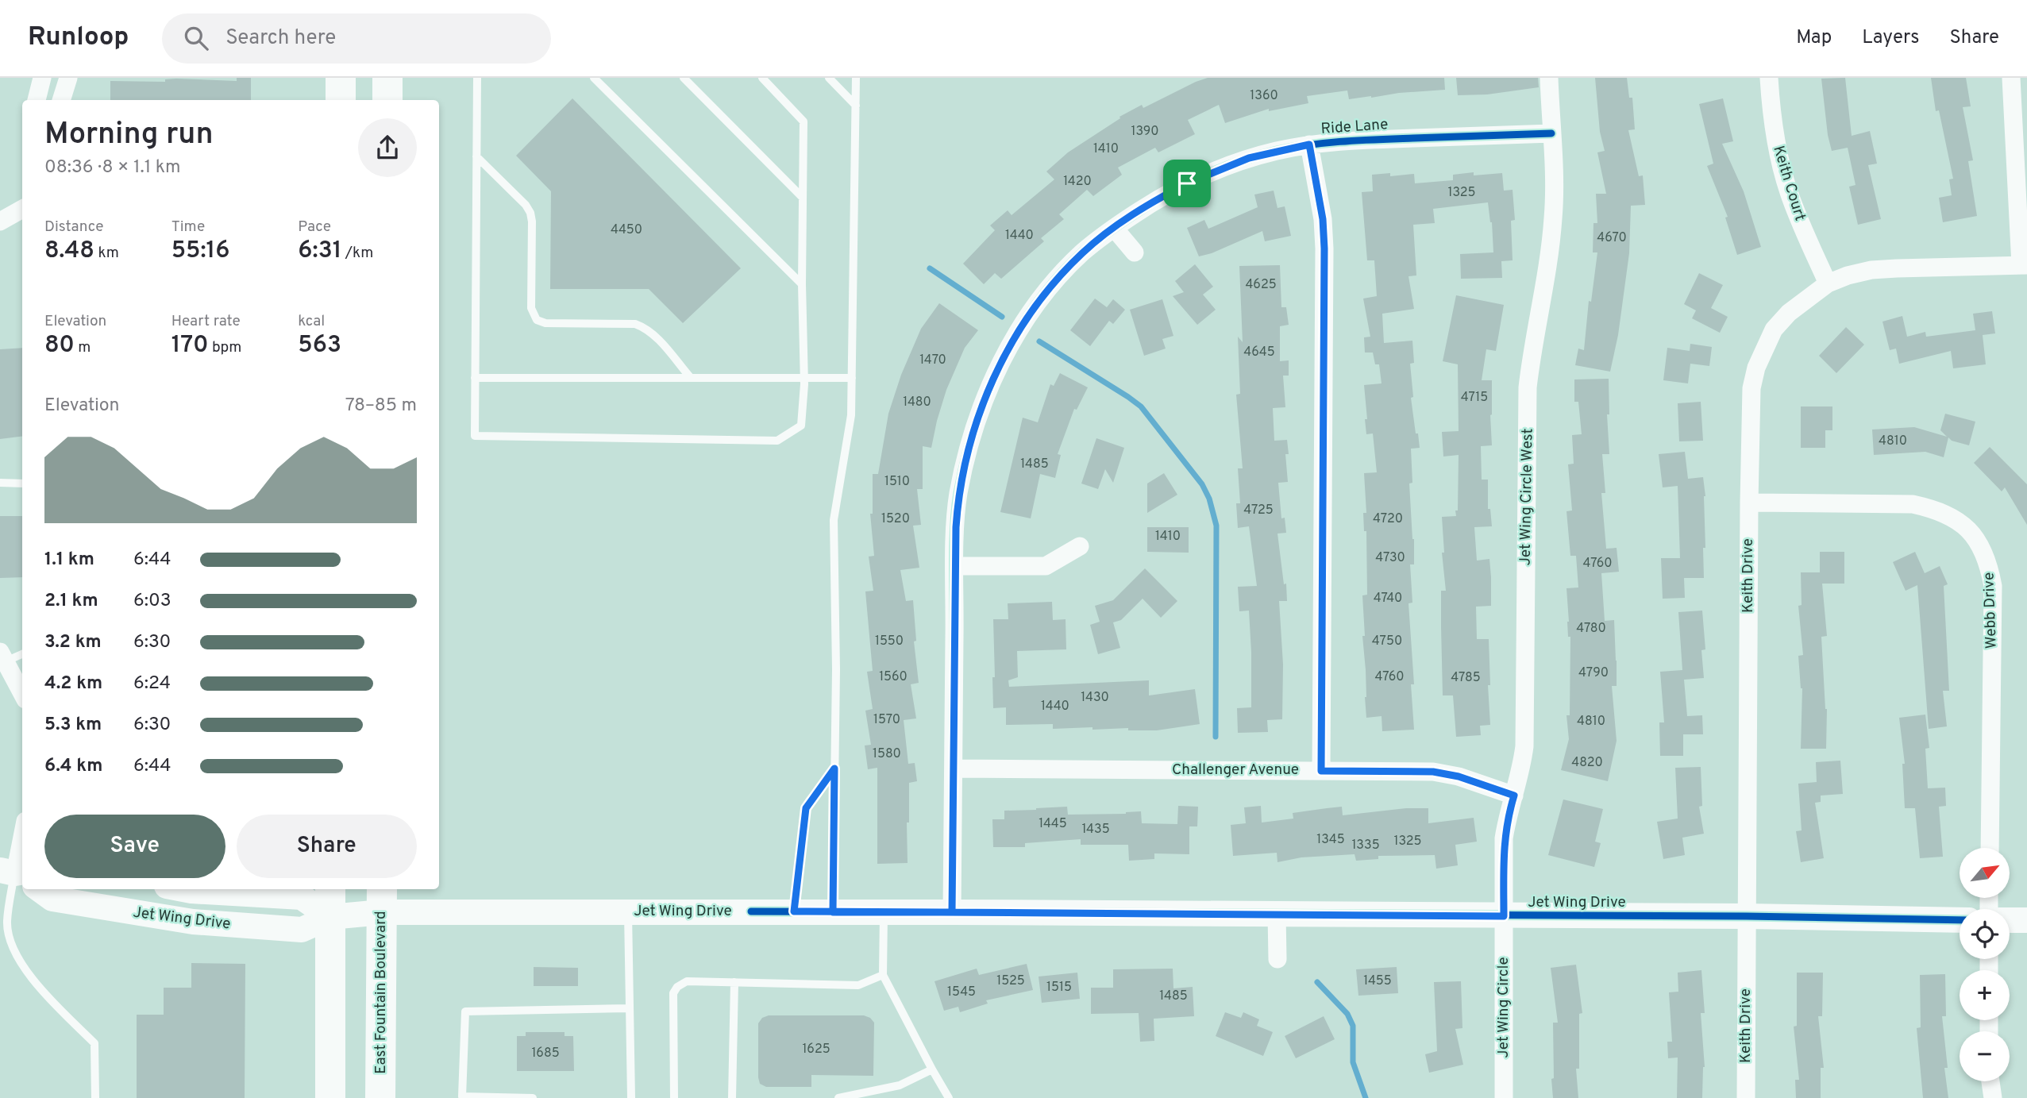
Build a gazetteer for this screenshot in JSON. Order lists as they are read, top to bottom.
{
  "streets": {
    "highway": ["East Fountain Boulevard"],
    "main road": ["Jet Wing Drive"],
    "street": [
      "Ride Lane",
      "Keith Court",
      "Jet Wing Circle West",
      "Keith Drive",
      "Webb Drive",
      "Challenger Avenue",
      "Jet Wing Circle"
    ]
  },
  "crossings": [
    ["Ride Lane", "Jet Wing Circle West"],
    ["Ride Lane", "Challenger Avenue"],
    ["Ride Lane", "Jet Wing Drive"],
    ["Keith Court", "Keith Drive"],
    ["Jet Wing Circle West", "Challenger Avenue"],
    ["Jet Wing Circle West", "Jet Wing Drive"],
    ["Jet Wing Circle West", "Jet Wing Circle"],
    ["Keith Drive", "Webb Drive"],
    ["Keith Drive", "Jet Wing Drive"],
    ["Jet Wing Drive", "East Fountain Boulevard"],
    ["Jet Wing Drive", "Jet Wing Circle"]
  ],
  "house_numbers": [
    "1360",
    "1390",
    "1410",
    "1420",
    "1325",
    "4450",
    "1440",
    "4670",
    "4625",
    "4645",
    "1470",
    "4715",
    "1480",
    "4810",
    "1485",
    "1510",
    "4725",
    "1520",
    "4720",
    "1410",
    "4730",
    "4760",
    "4740",
    "4780",
    "1550",
    "4750",
    "4790",
    "1560",
    "4760",
    "4785",
    "1430",
    "1440",
    "1570",
    "4810",
    "1580",
    "4820",
    "1445",
    "1435",
    "1345",
    "1325",
    "1335",
    "1525",
    "1455",
    "1515",
    "1545",
    "1485",
    "1625",
    "1685"
  ],
  "north": "top right",
  "page": {
    "header": "Runloop",
    "search": "Search here",
    "nav": ["Map", "Layers", "Share"],
    "heading": ["Morning run", "08:36 · 8 × 1.1 km"],
    "stats": [
      ["Distance", "8.48 km"],
      ["Time", "55:16"],
      ["Pace", "6:31 /km"],
      ["Elevation", "80 m"],
      ["Heart rate", "170 bpm"],
      ["kcal", "563"]
    ],
    "chart": ["Elevation", "78–85 m"],
    "list": [
      {
        "name": "1.1 km",
        "note": "6:44"
      },
      {
        "name": "2.1 km",
        "note": "6:03"
      },
      {
        "name": "3.2 km",
        "note": "6:30"
      },
      {
        "name": "4.2 km",
        "note": "6:24"
      },
      {
        "name": "5.3 km",
        "note": "6:30"
      },
      {
        "name": "6.4 km",
        "note": "6:44"
      }
    ],
    "buttons": ["Save", "Share"],
    "map_buttons": ["+", "−"]
  }
}
